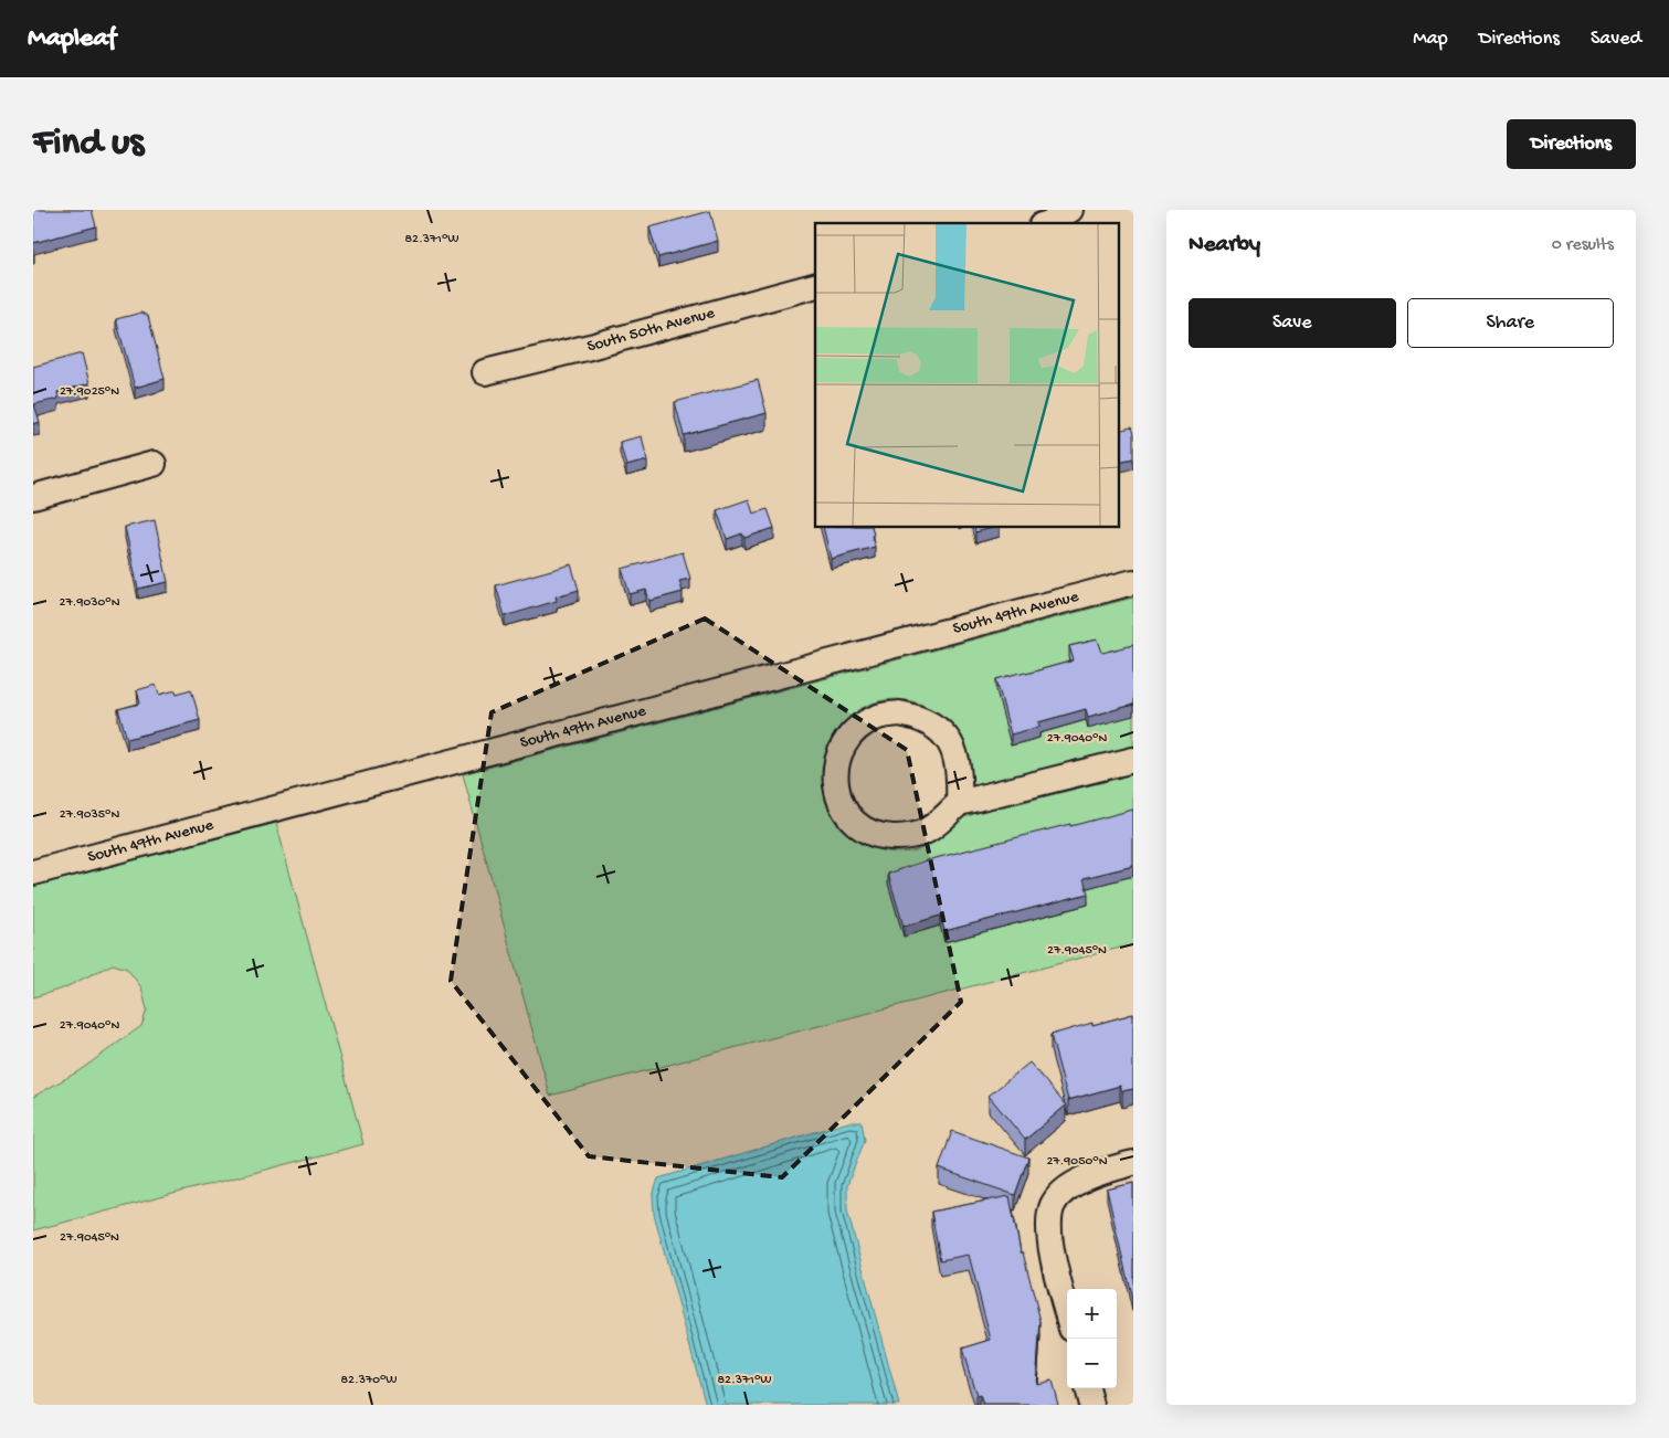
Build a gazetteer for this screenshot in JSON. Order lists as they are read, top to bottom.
{
  "streets": {
    "street": ["South 50th Avenue", "South 49th Avenue"]
  },
  "page": {
    "header": "Mapleaf",
    "nav": ["Map", "Directions", "Saved"],
    "buttons": [
      "Directions",
      ["Save", "Share"]
    ],
    "title": "Find us",
    "heading": ["Nearby", "0 results"],
    "map_buttons": ["+", "−"]
  },
  "coordinates": [
    "82.371°W",
    "27.9025°N",
    "27.9030°N",
    "27.9040°N",
    "27.9035°N",
    "27.9045°N",
    "27.9050°N",
    "82.370°W"
  ]
}
